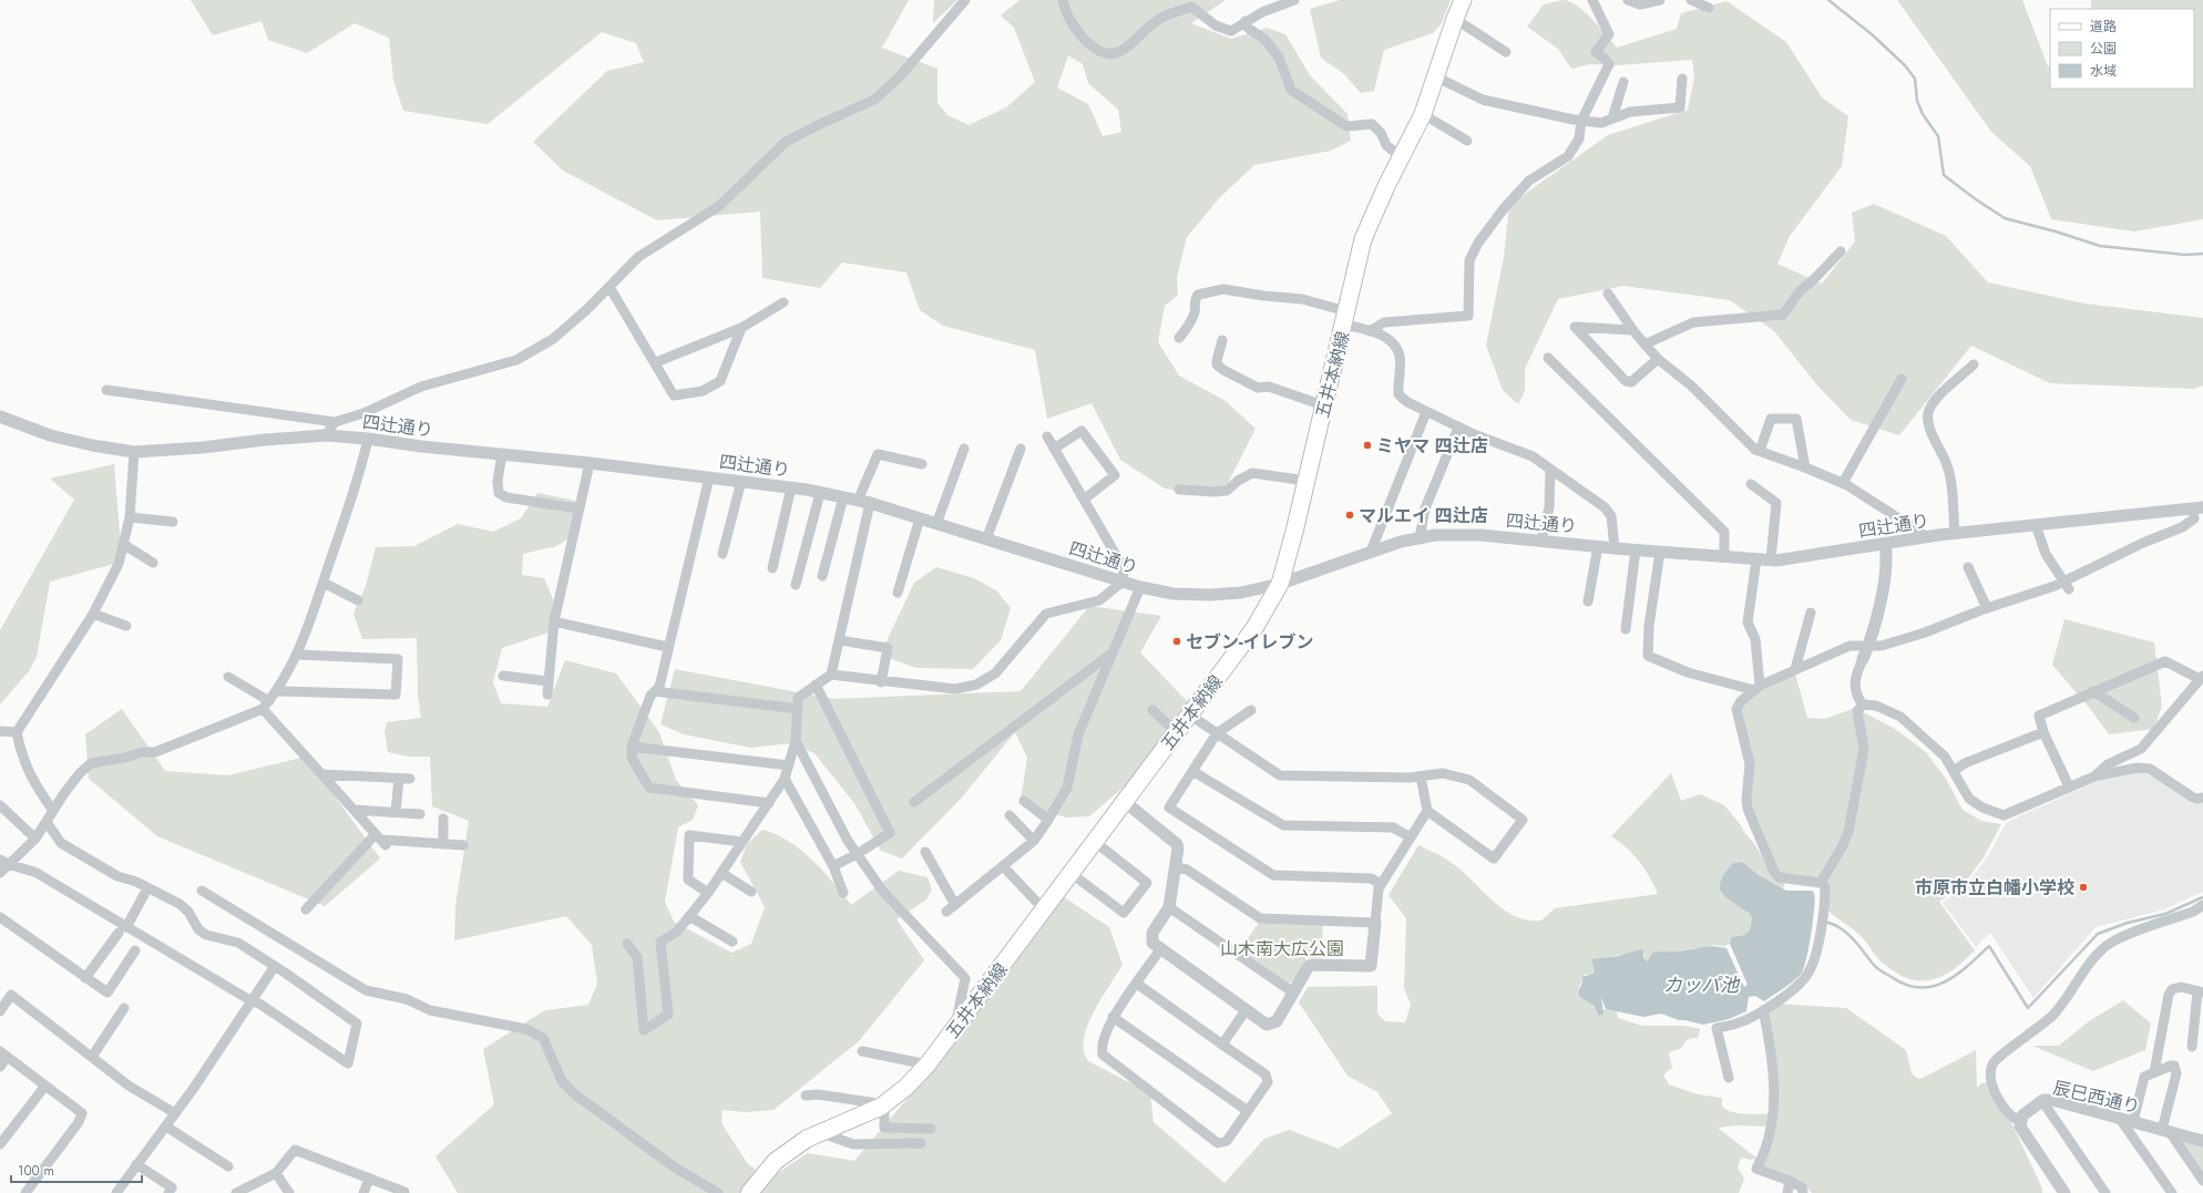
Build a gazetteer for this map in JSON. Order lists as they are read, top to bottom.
{
  "streets": {
    "main road": ["五井本納線"],
    "street": ["四辻通り", "辰巳西通り"]
  },
  "crossings": [
    ["五井本納線", "四辻通り"]
  ],
  "water": ["カッパ池"],
  "parks": ["山木南大広公園"],
  "places": [
    "ミヤマ 四辻店",
    "マルエイ 四辻店",
    "セブン-イレブン",
    "市原市立白幡小学校"
  ],
  "legend": ["道路", "公園", "水域"],
  "scale_bar": "100 m"
}
